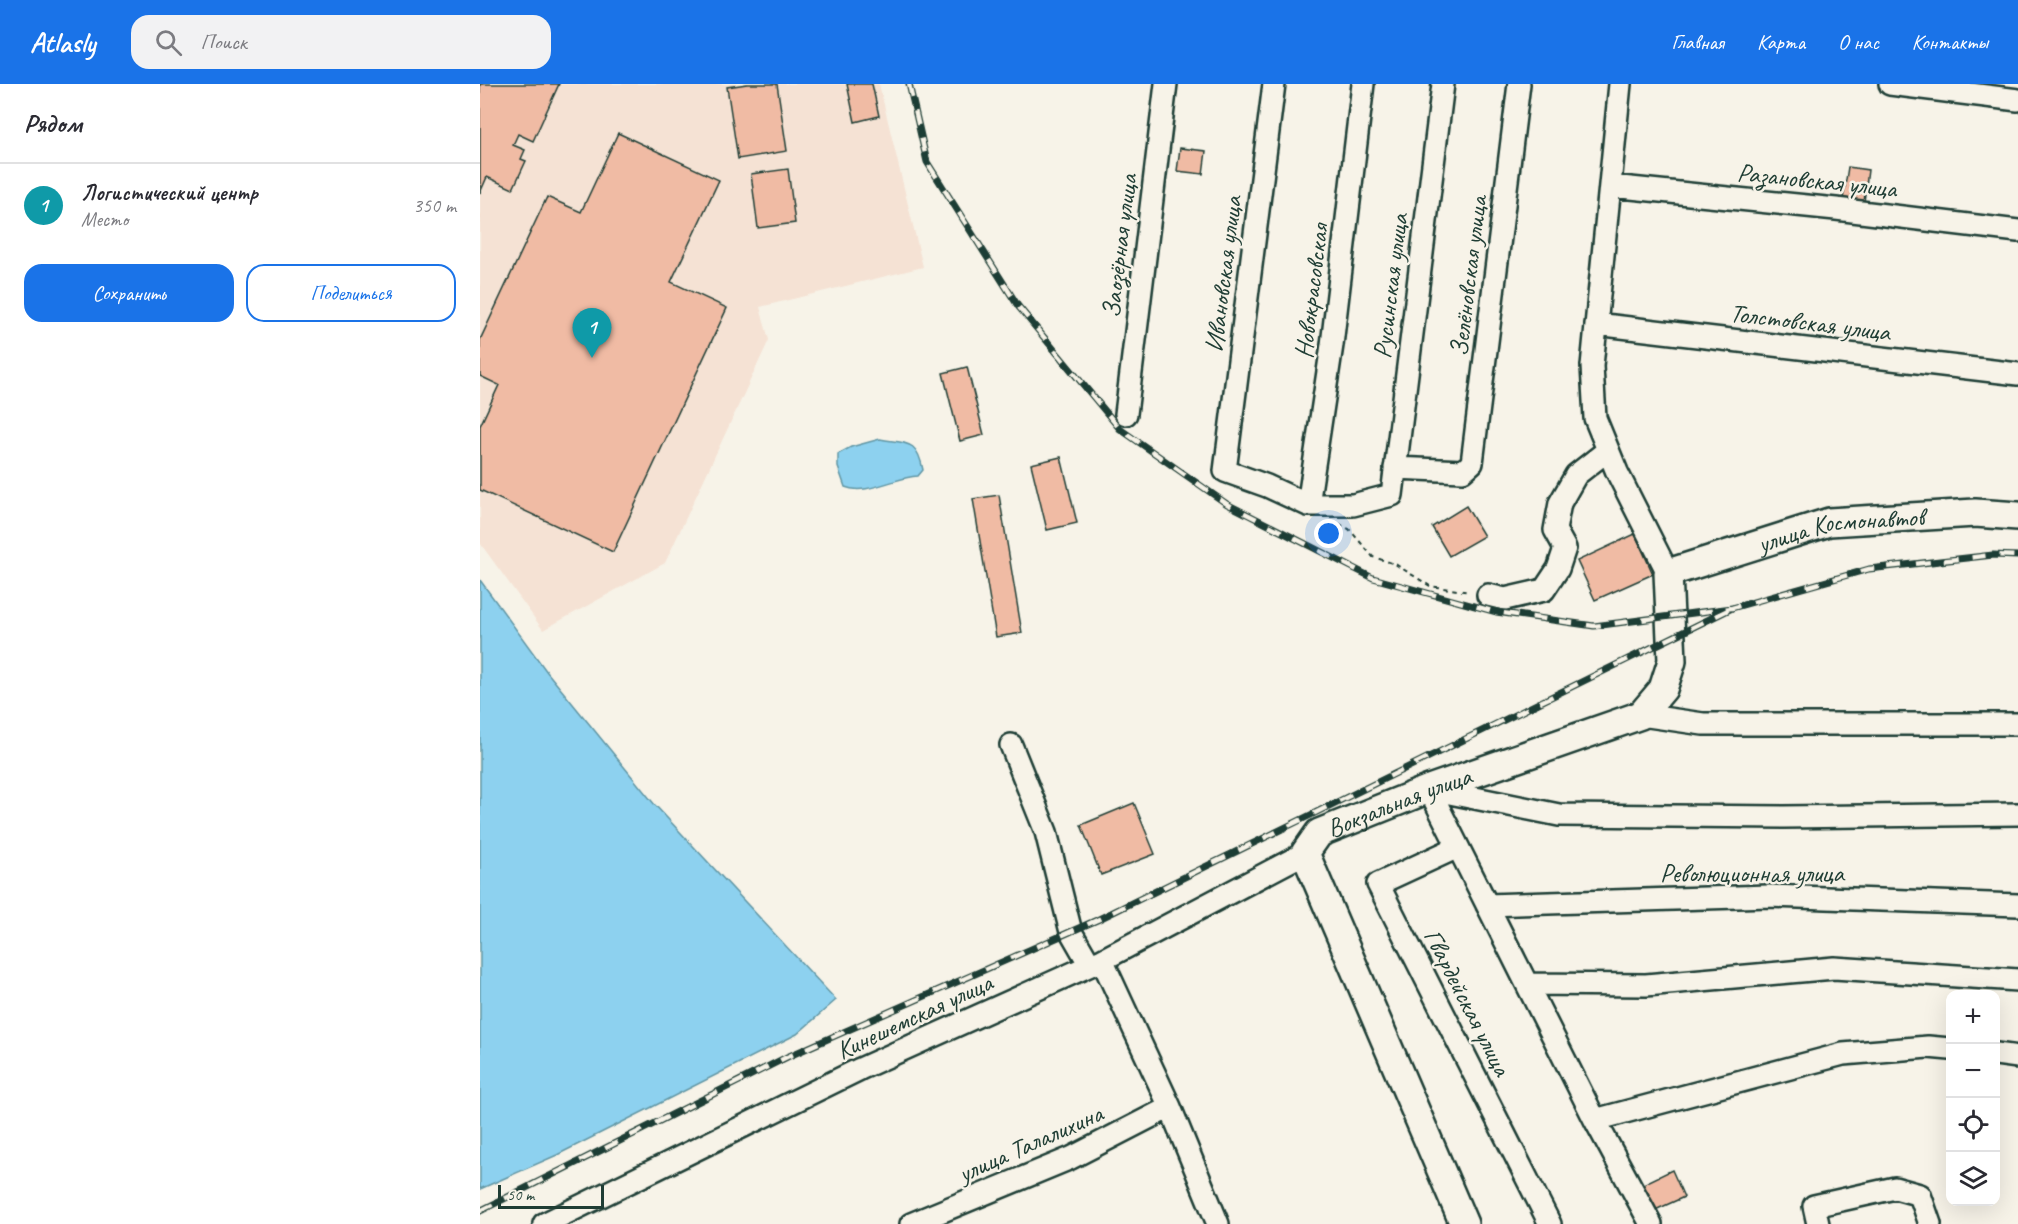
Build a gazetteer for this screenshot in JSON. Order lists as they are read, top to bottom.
{
  "streets": {
    "main road": ["улица Космонавтов", "Вокзальная улица"],
    "street": [
      "Разановская улица",
      "Заозёрная улица",
      "Ивановская улица",
      "Зелёновская улица",
      "Русинская улица",
      "Новокрасовская",
      "Толстовская улица",
      "Революционная улица",
      "Гвардейская улица",
      "Кинешемская улица",
      "улица Талалихина"
    ]
  },
  "crossings": [
    ["Ивановская улица", "Русинская улица"],
    ["Ивановская улица", "Новокрасовская"],
    ["Зелёновская улица", "Русинская улица"],
    ["Русинская улица", "Новокрасовская"],
    ["Вокзальная улица", "Кинешемская улица"]
  ],
  "scale_bar": "50 m",
  "page": {
    "header": "Atlasly",
    "search": "Поиск",
    "nav": [
      "Главная",
      "Карта",
      "О нас",
      "Контакты"
    ],
    "heading": "Рядом",
    "list": [
      {
        "mark": "1",
        "name": "Логистический центр",
        "note": "Место",
        "value": "350 m"
      }
    ],
    "buttons": ["Сохранить", "Поделиться"],
    "pins": "1",
    "map_buttons": ["+", "−"],
    "scale": "50 m"
  }
}
